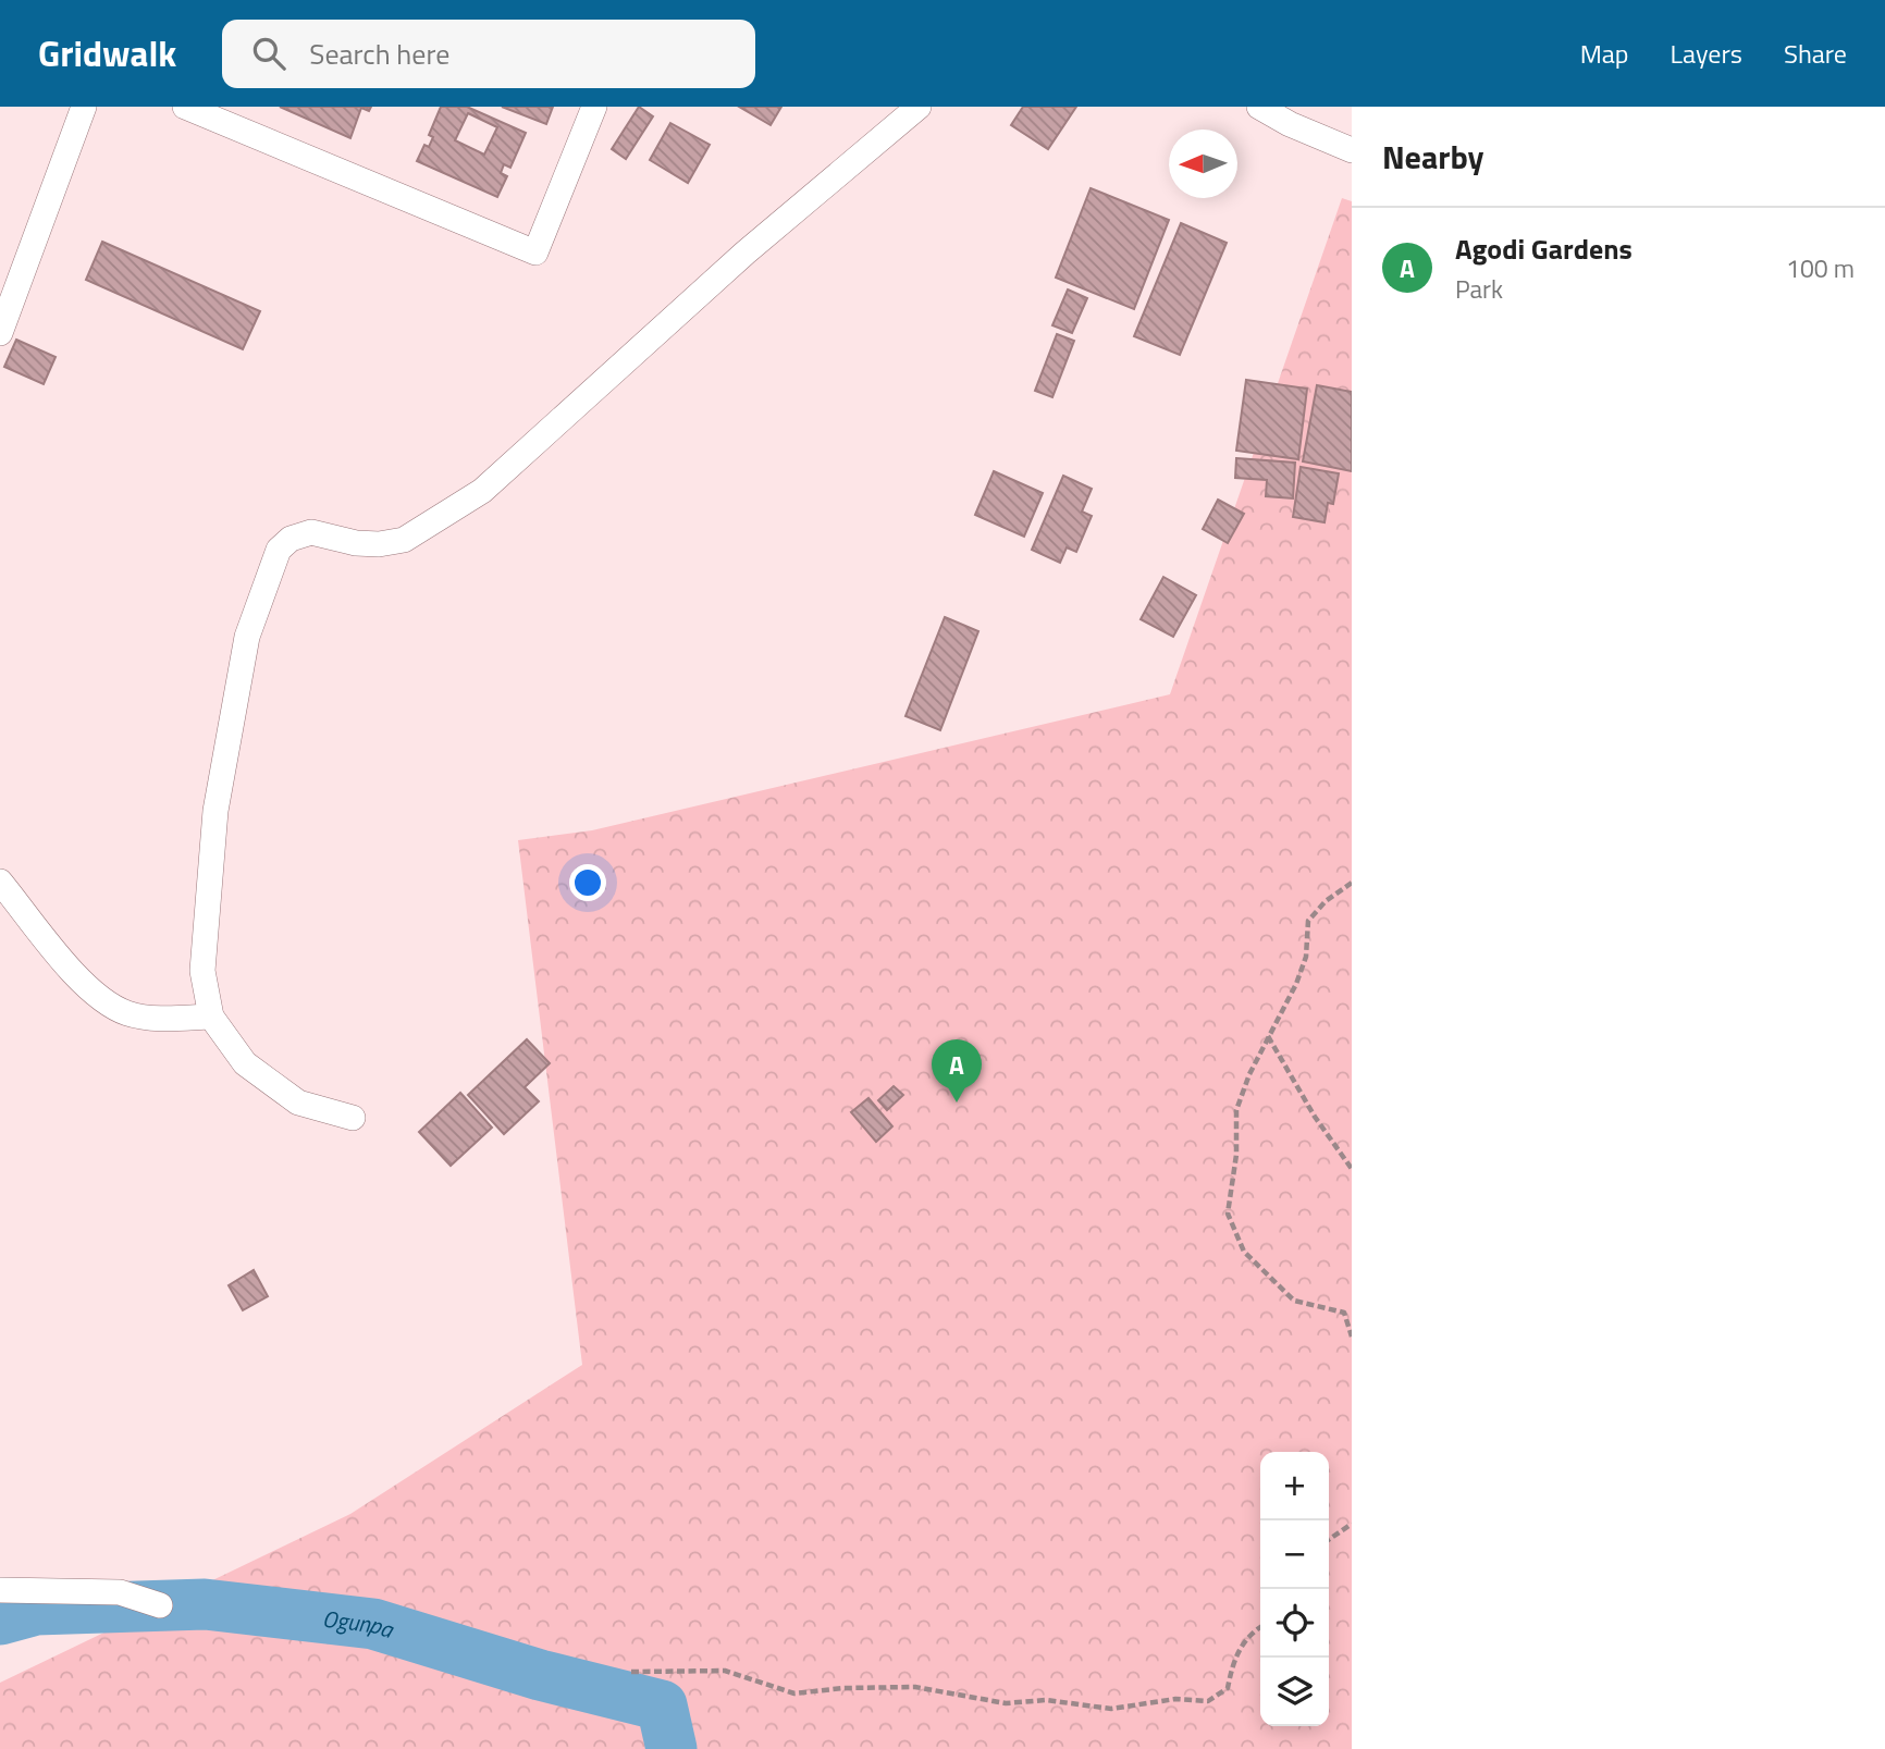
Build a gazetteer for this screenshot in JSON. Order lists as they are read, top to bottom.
{
  "water": ["Ogunpa"],
  "north": "left",
  "page": {
    "header": "Gridwalk",
    "search": "Search here",
    "nav": ["Map", "Layers", "Share"],
    "heading": "Nearby",
    "list": [
      {
        "mark": "A",
        "name": "Agodi Gardens",
        "note": "Park",
        "value": "100 m"
      }
    ],
    "pins": "A",
    "map_buttons": ["+", "−"]
  }
}
